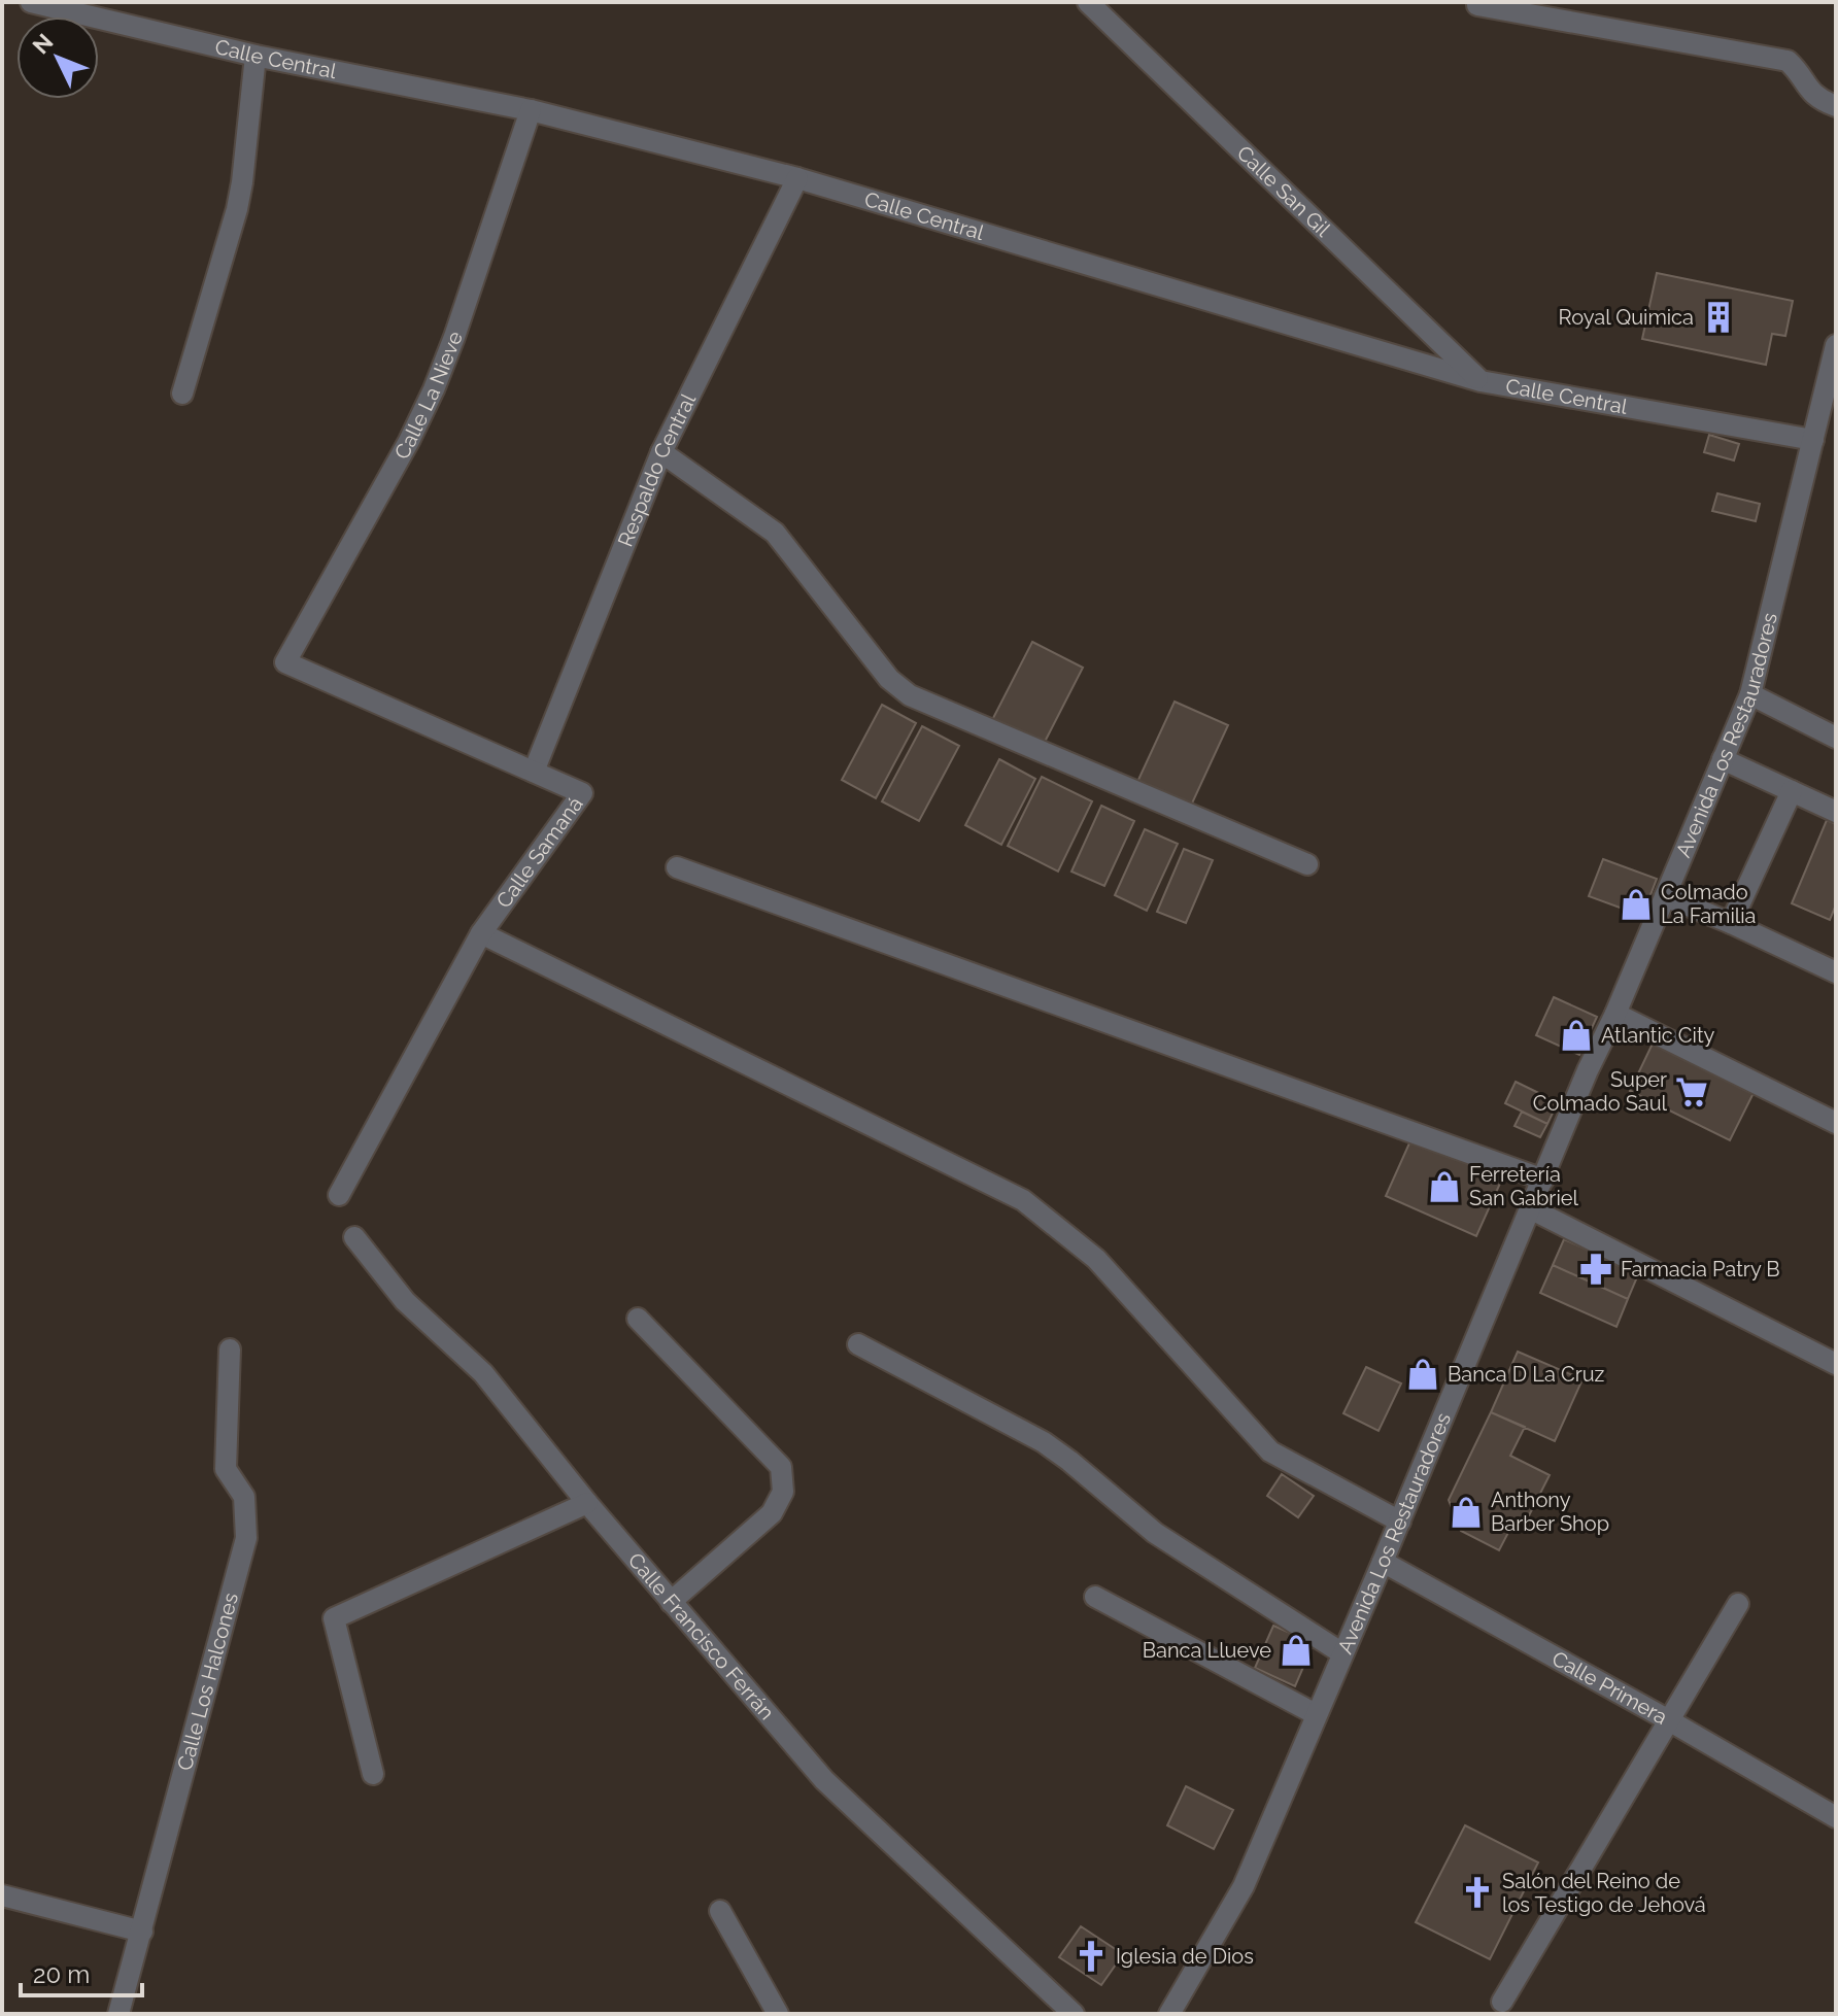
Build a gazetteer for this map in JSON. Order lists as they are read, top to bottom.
{
  "streets": {
    "street": [
      "Calle Central",
      "Calle San Gil",
      "Calle La Nieve",
      "Respaldo Central",
      "Avenida Los Restauradores",
      "Calle Samaná",
      "Calle Francisco Ferrán",
      "Calle Los Halcones",
      "Calle Primera"
    ]
  },
  "crossings": [
    ["Calle Central", "Calle San Gil"],
    ["Calle Central", "Calle La Nieve"],
    ["Calle Central", "Respaldo Central"],
    ["Calle Central", "Avenida Los Restauradores"],
    ["Calle La Nieve", "Calle Samaná"],
    ["Respaldo Central", "Calle Samaná"],
    ["Avenida Los Restauradores", "Calle Primera"]
  ],
  "places": {
    "building": ["Royal Quimica"],
    "shop": [
      "Colmado La Familia",
      "Atlantic City",
      "Ferretería San Gabriel",
      "Banca D La Cruz",
      "Anthony Barber Shop",
      "Banca Llueve"
    ],
    "supermarket": ["Super Colmado Saul"],
    "pharmacy": ["Farmacia Patry B"],
    "church": ["Salón del Reino de los Testigo de Jehová", "Iglesia de Dios"]
  },
  "scale_bar": "20 m",
  "north": "top left"
}
